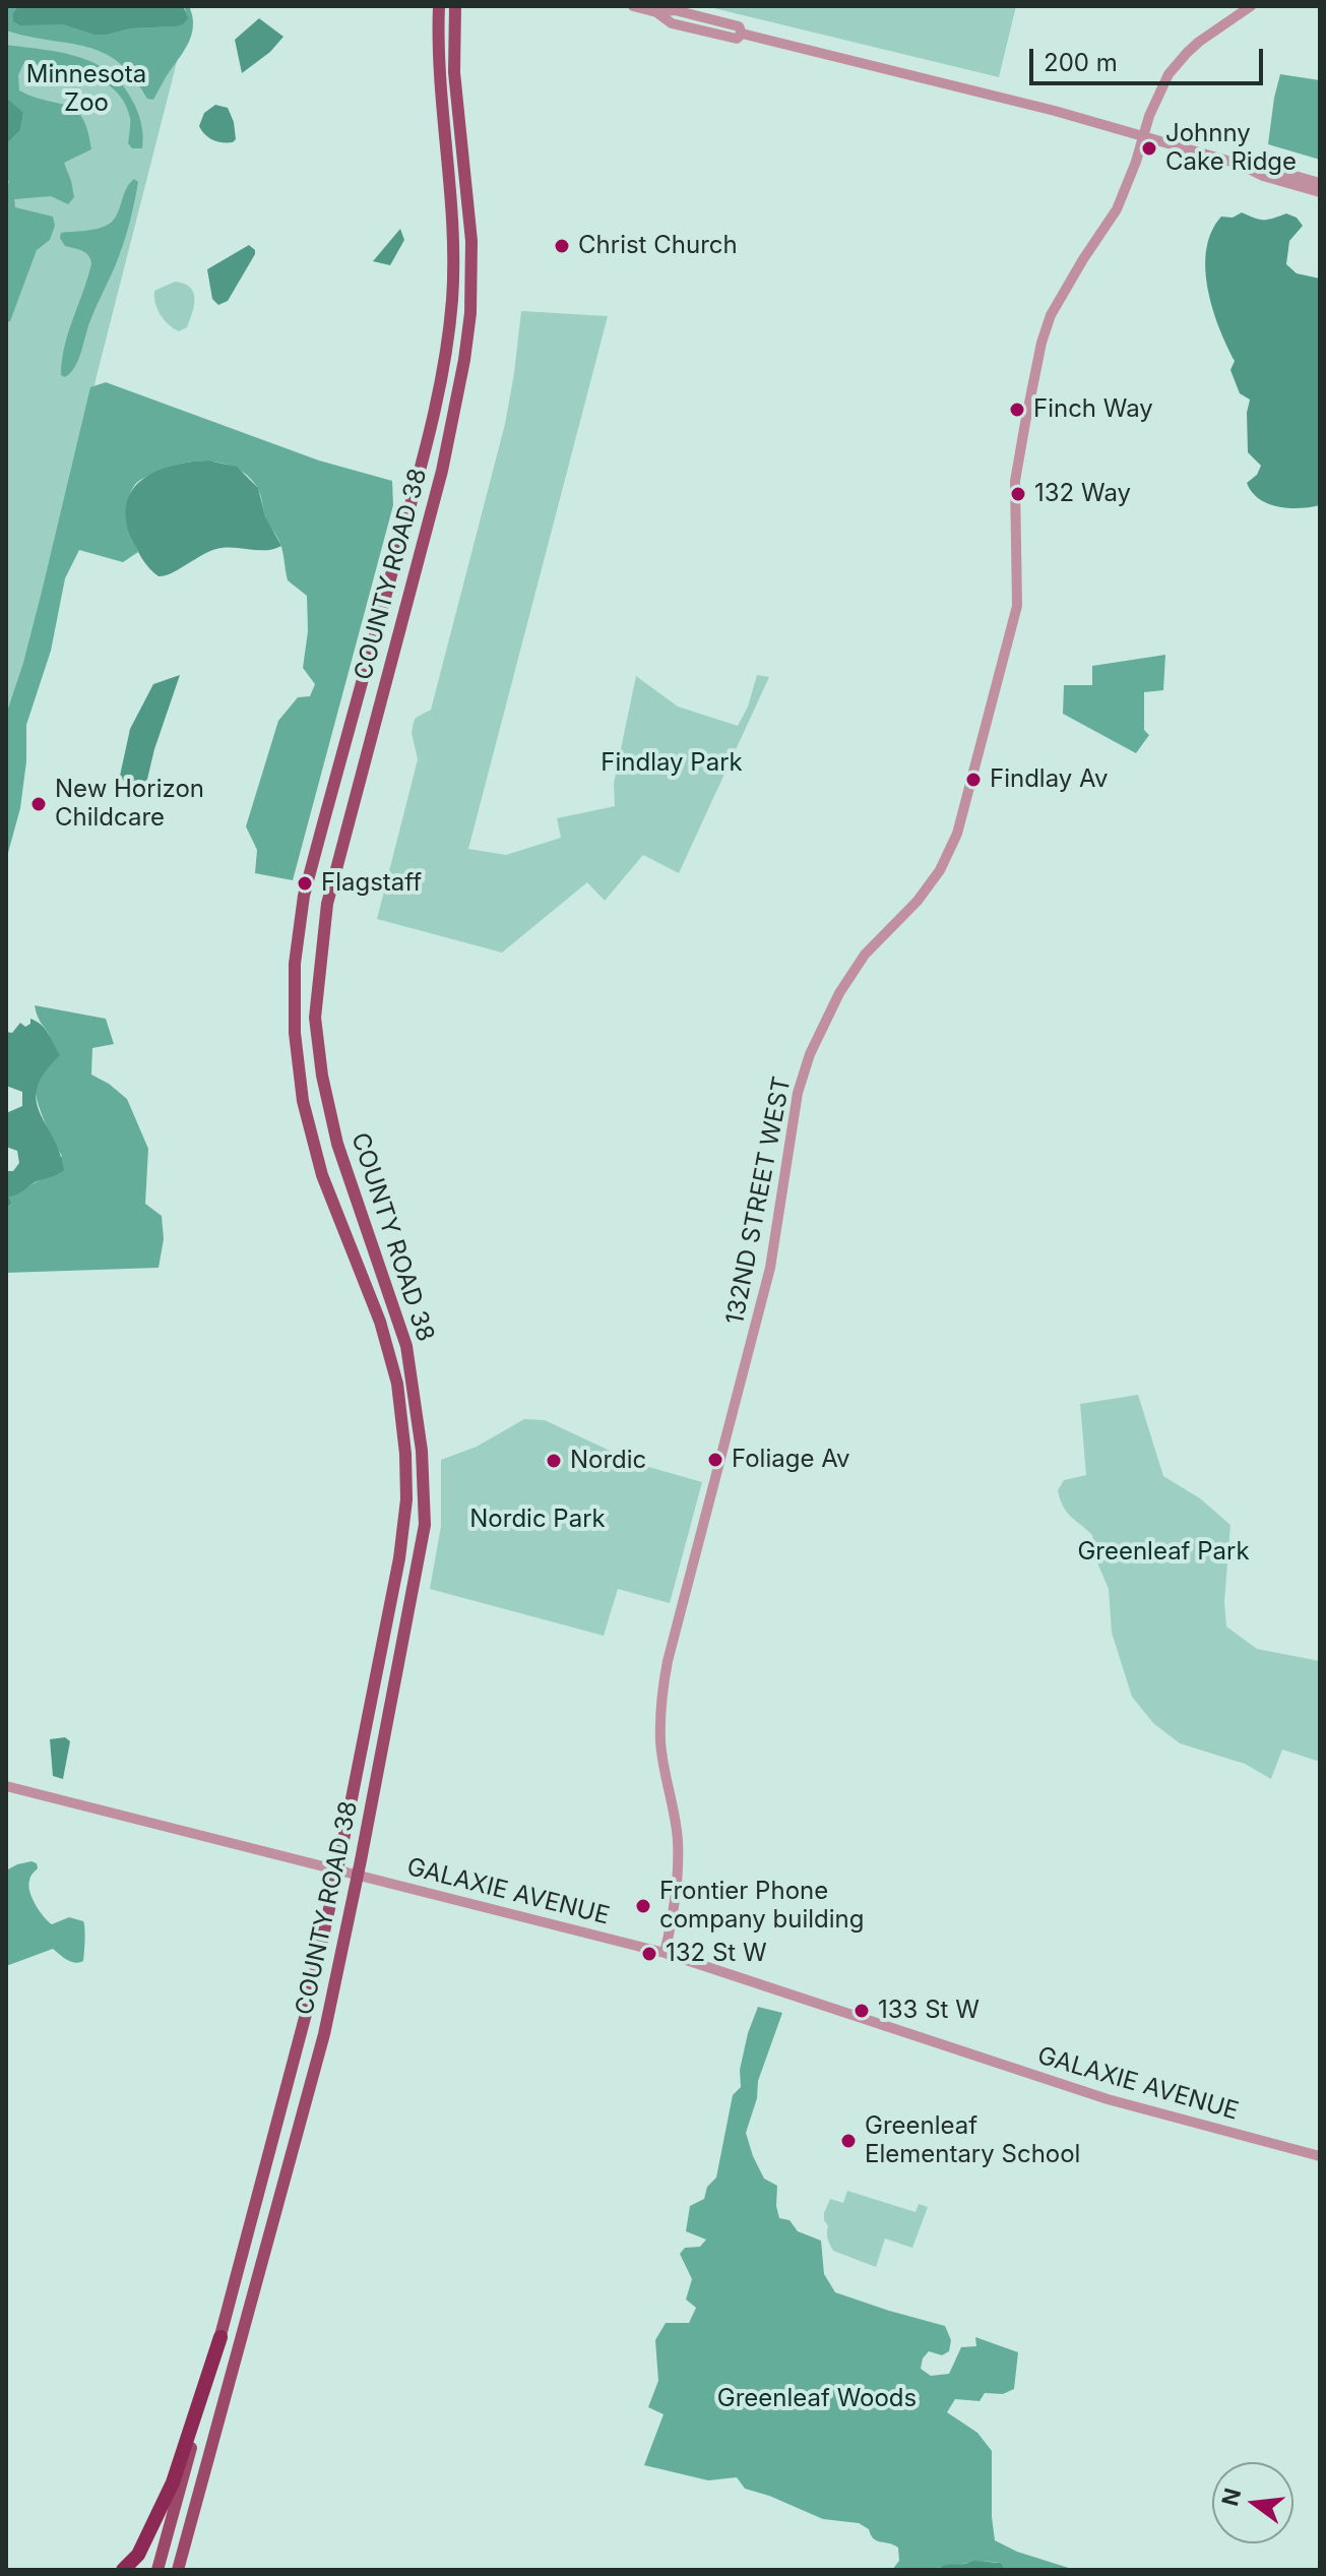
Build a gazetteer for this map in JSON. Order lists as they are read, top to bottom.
{
  "streets": {
    "main road": ["COUNTY ROAD 38"],
    "street": ["132ND STREET WEST", "GALAXIE AVENUE"]
  },
  "crossings": [
    ["COUNTY ROAD 38", "GALAXIE AVENUE"],
    ["132ND STREET WEST", "GALAXIE AVENUE"]
  ],
  "parks": [
    "Minnesota Zoo",
    "Findlay Park",
    "Nordic Park",
    "Greenleaf Park",
    "Greenleaf Woods"
  ],
  "places": [
    "Johnny Cake Ridge",
    "Christ Church",
    "Finch Way",
    "132 Way",
    "Findlay Av",
    "New Horizon Childcare",
    "Flagstaff",
    "Foliage Av",
    "Nordic",
    "Frontier Phone company building",
    "132 St W",
    "133 St W",
    "Greenleaf Elementary School"
  ],
  "scale_bar": "200 m",
  "north": "left"
}
